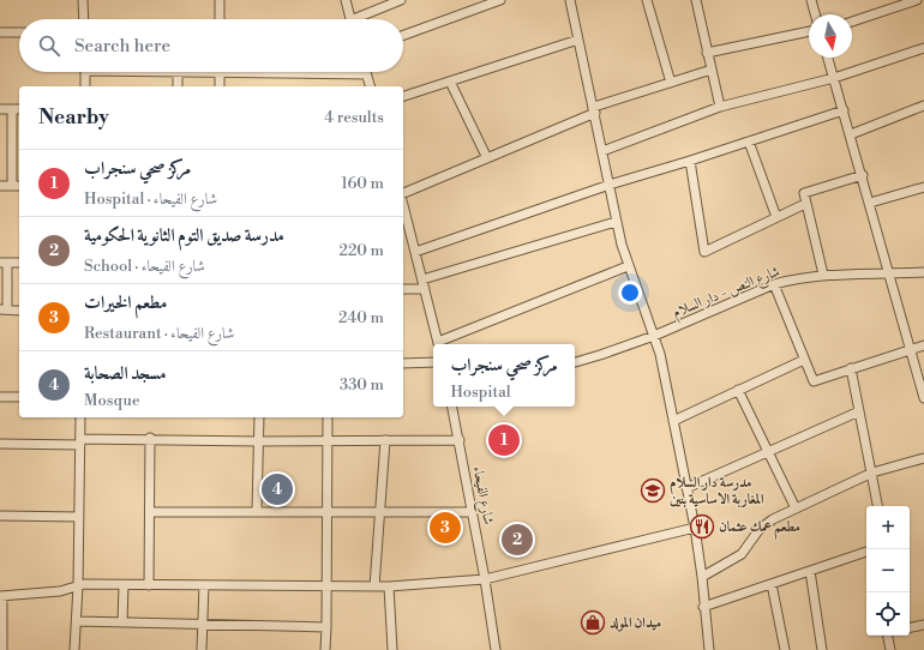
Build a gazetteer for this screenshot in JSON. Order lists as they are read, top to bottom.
{
  "streets": {
    "street": ["شارع النص - دار السلام", "شارع الفيحاء"]
  },
  "places": {
    "school or university": ["مدرسة دار السلام المغاربة الاساسية بنين"],
    "restaurant": ["مطعم عمك عثمان"],
    "shop": ["ميدان المولد"]
  },
  "north": "bottom",
  "page": {
    "search": "Search here",
    "heading": ["Nearby", "4 results"],
    "list": [
      {
        "mark": "1",
        "name": "مركز صحي سنجراب",
        "note": "Hospital · شارع الفيحاء",
        "value": "160 m"
      },
      {
        "mark": "2",
        "name": "مدرسة صديق التوم الثانوية الحكومية",
        "note": "School · شارع الفيحاء",
        "value": "220 m"
      },
      {
        "mark": "3",
        "name": "مطعم الخيرات",
        "note": "Restaurant · شارع الفيحاء",
        "value": "240 m"
      },
      {
        "mark": "4",
        "name": "مسجد الصحابة",
        "note": "Mosque",
        "value": "330 m"
      }
    ],
    "popup": ["مركز صحي سنجراب", "Hospital"],
    "pins": [
      "1",
      "4",
      "3",
      "2"
    ],
    "map_buttons": ["+", "−"]
  }
}
